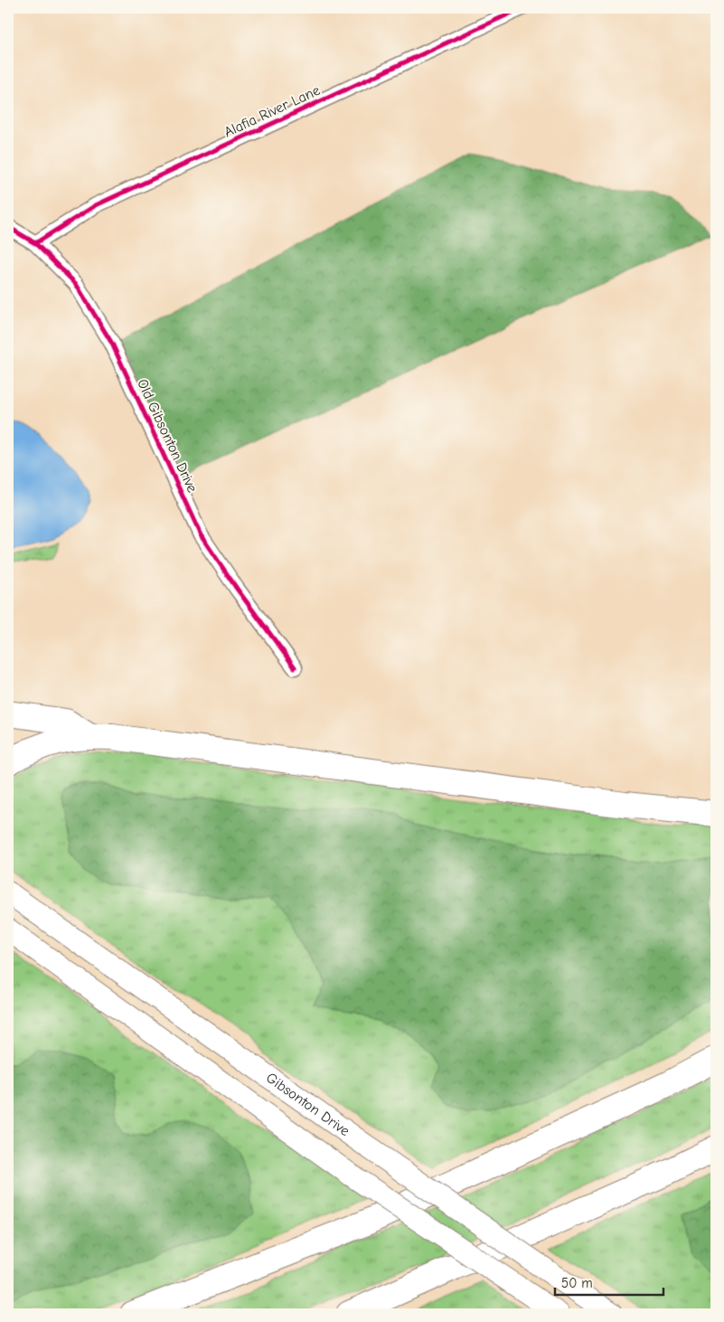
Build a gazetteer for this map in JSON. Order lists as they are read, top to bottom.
{
  "streets": {
    "main road": ["Gibsonton Drive"],
    "street": ["Alafia River Lane", "Old Gibsonton Drive"]
  },
  "crossings": [
    ["Alafia River Lane", "Old Gibsonton Drive"]
  ],
  "scale_bar": "50 m"
}
